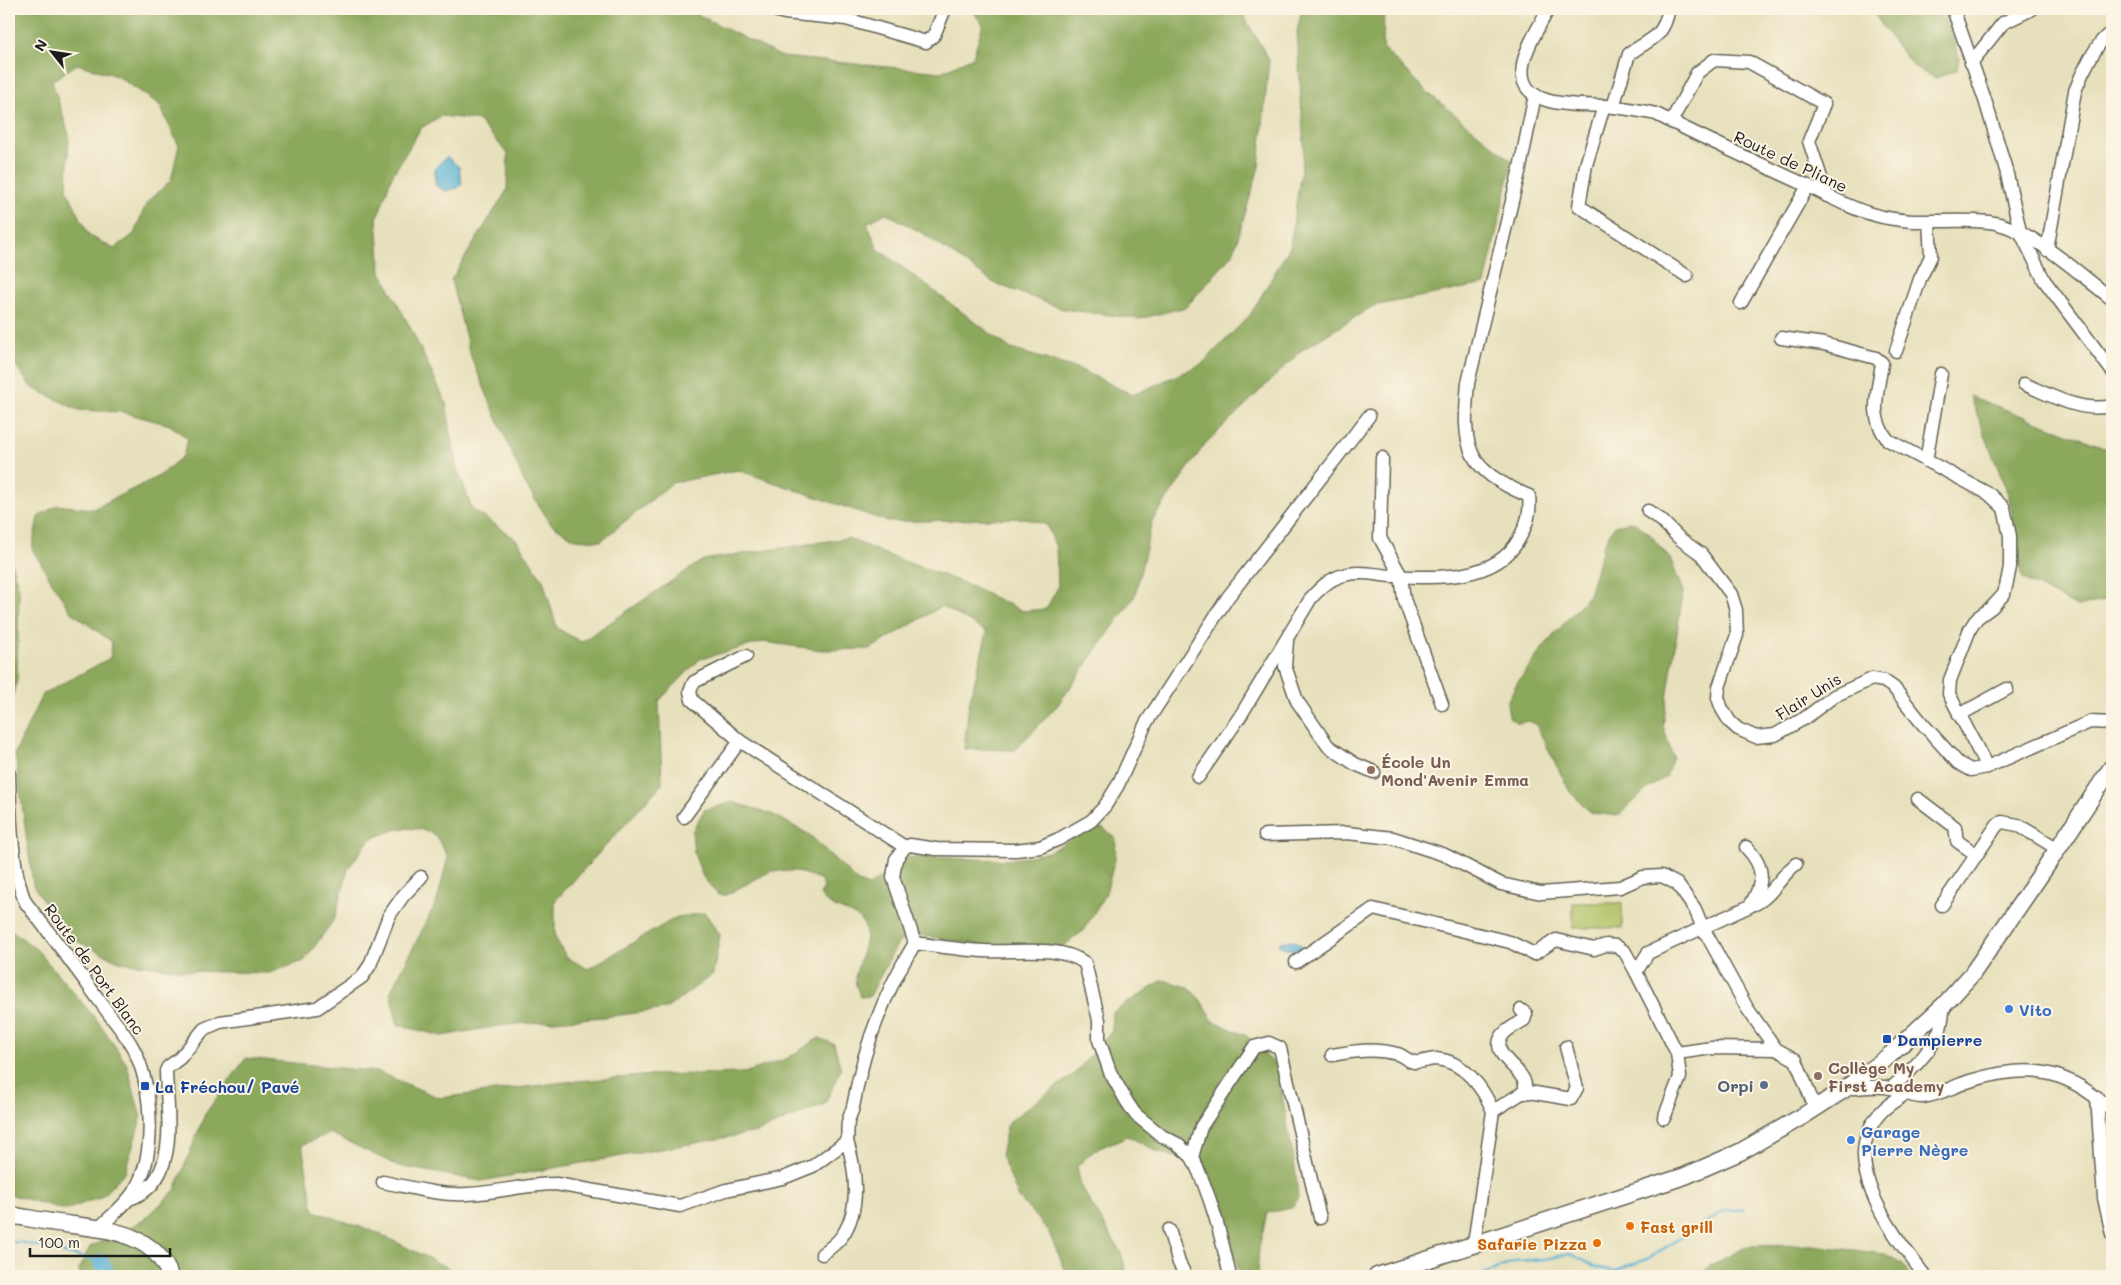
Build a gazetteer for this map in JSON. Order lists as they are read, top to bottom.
{
  "streets": {
    "street": ["Route de Pliane", "Flair Unis", "Route de Port Blanc"]
  },
  "places": {
    "other": [
      "École Un Mond'Avenir Emma",
      "Vito",
      "Collège My First Academy",
      "Orpi",
      "Garage Pierre Nègre",
      "Fast grill",
      "Safarie Pizza"
    ],
    "transit": ["Dampierre", "La Fréchou/ Pavé"]
  },
  "scale_bar": "100 m",
  "north": "top left"
}
